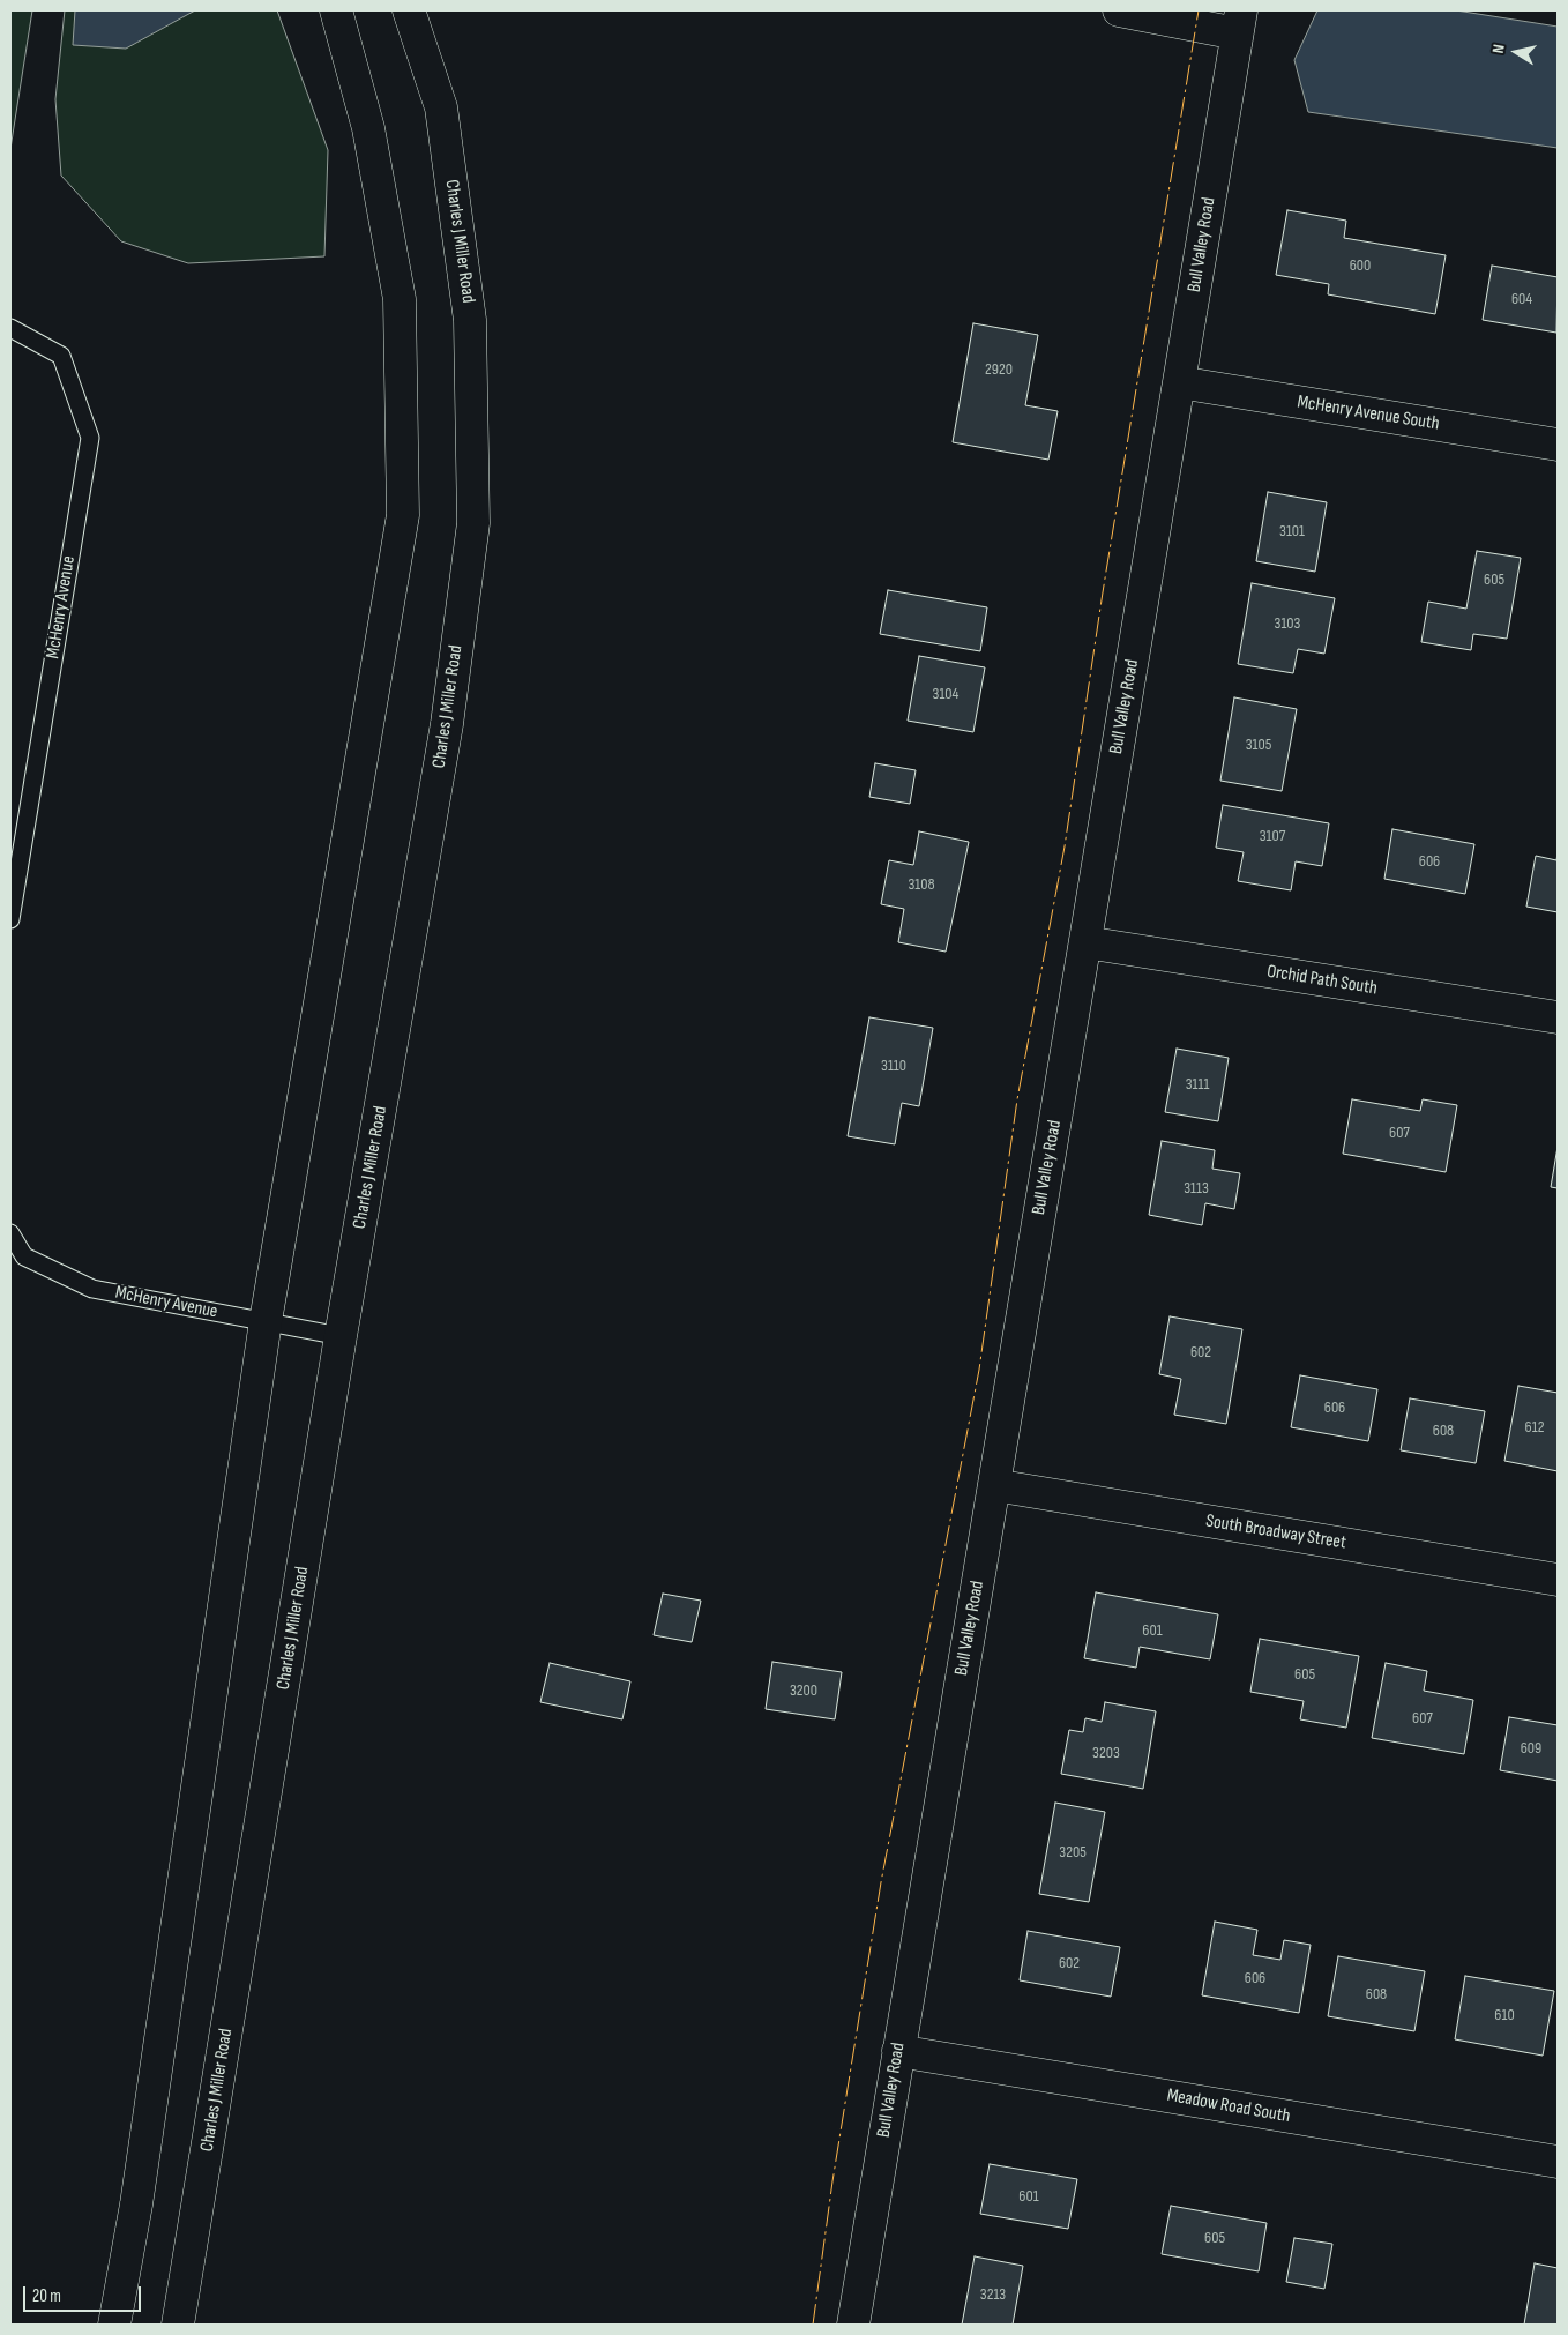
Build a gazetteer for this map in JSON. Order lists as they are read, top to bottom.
{
  "streets": {
    "street": [
      "Charles J Miller Road",
      "Bull Valley Road",
      "McHenry Avenue South",
      "Orchid Path South",
      "South Broadway Street",
      "Meadow Road South"
    ],
    "lane": ["McHenry Avenue"]
  },
  "crossings": [
    ["Charles J Miller Road", "McHenry Avenue"],
    ["Bull Valley Road", "McHenry Avenue South"],
    ["Bull Valley Road", "Orchid Path South"],
    ["Bull Valley Road", "South Broadway Street"],
    ["Bull Valley Road", "Meadow Road South"]
  ],
  "house_numbers": [
    "600",
    "604",
    "2920",
    "3101",
    "605",
    "3103",
    "3104",
    "3105",
    "3107",
    "606",
    "3108",
    "3110",
    "3111",
    "607",
    "3113",
    "602",
    "606",
    "612",
    "608",
    "601",
    "605",
    "3200",
    "607",
    "609",
    "3203",
    "3205",
    "602",
    "606",
    "608",
    "610",
    "601",
    "605",
    "3213"
  ],
  "scale_bar": "20 m",
  "north": "left"
}
